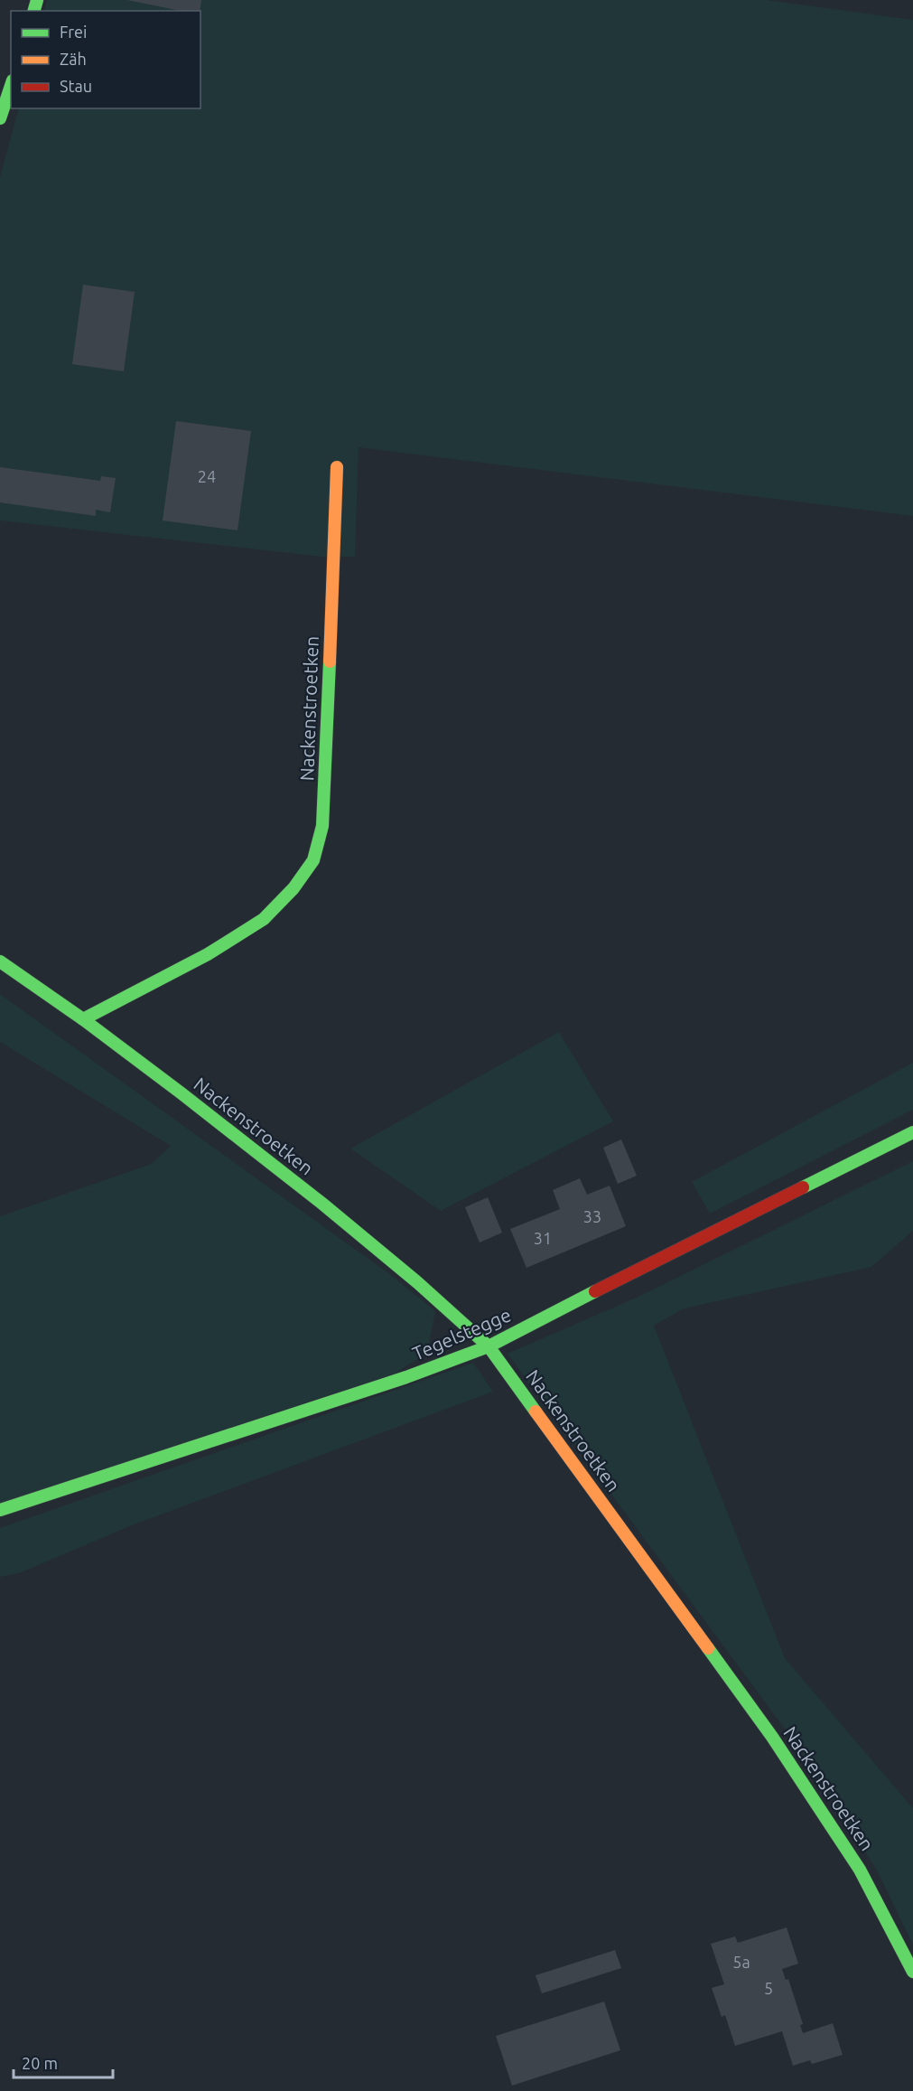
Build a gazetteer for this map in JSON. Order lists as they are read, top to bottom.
{
  "streets": {
    "street": ["Nackenstroetken", "Tegelstegge"]
  },
  "crossings": [
    ["Nackenstroetken", "Tegelstegge"]
  ],
  "house_numbers": [
    "24",
    "33",
    "31",
    "5a",
    "5"
  ],
  "legend": ["Frei", "Zäh", "Stau"],
  "scale_bar": "20 m"
}
